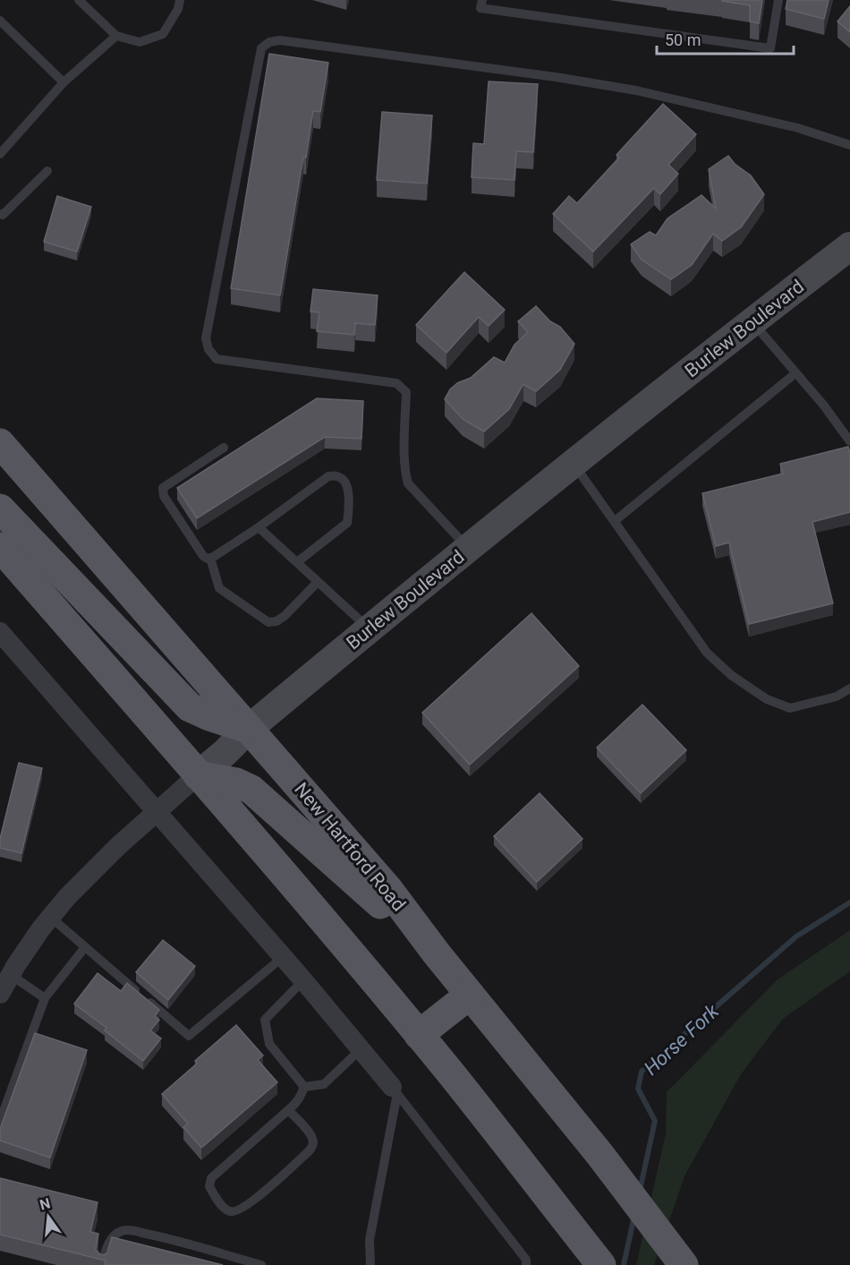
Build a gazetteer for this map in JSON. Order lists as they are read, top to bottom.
{
  "streets": {
    "main road": ["New Hartford Road"],
    "street": ["Burlew Boulevard"]
  },
  "crossings": [
    ["Burlew Boulevard", "New Hartford Road"]
  ],
  "water": ["Horse Fork"],
  "scale_bar": "50 m",
  "north": "top"
}
